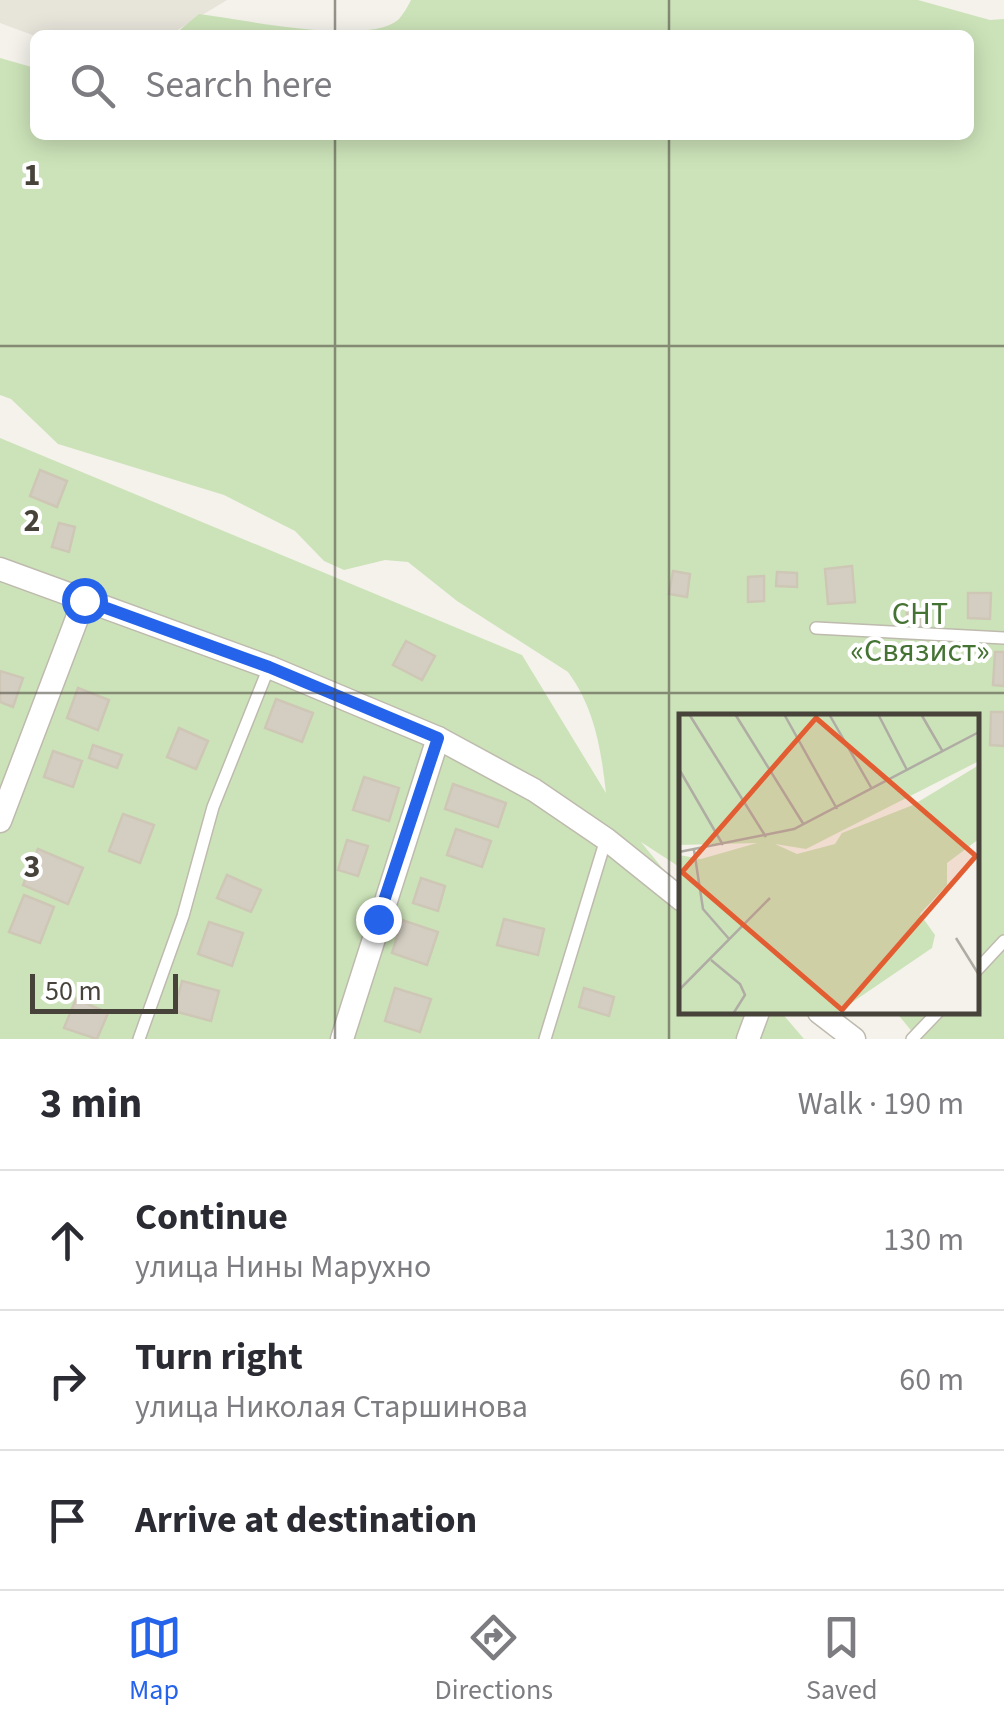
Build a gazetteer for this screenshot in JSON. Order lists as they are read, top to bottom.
{
  "parks": ["СНТ «Связист»"],
  "scale_bar": "50 m",
  "page": {
    "search": "Search here",
    "scale": "50 m",
    "heading": ["3 min", "Walk · 190 m"],
    "list": [
      ["Continue", "улица Нины Марухно", "130 m"],
      ["Turn right", "улица Николая Старшинова", "60 m"],
      "Arrive at destination"
    ],
    "nav": ["Map", "Directions", "Saved"]
  },
  "grid": {
    "rows": ["1", "2", "3"]
  }
}
